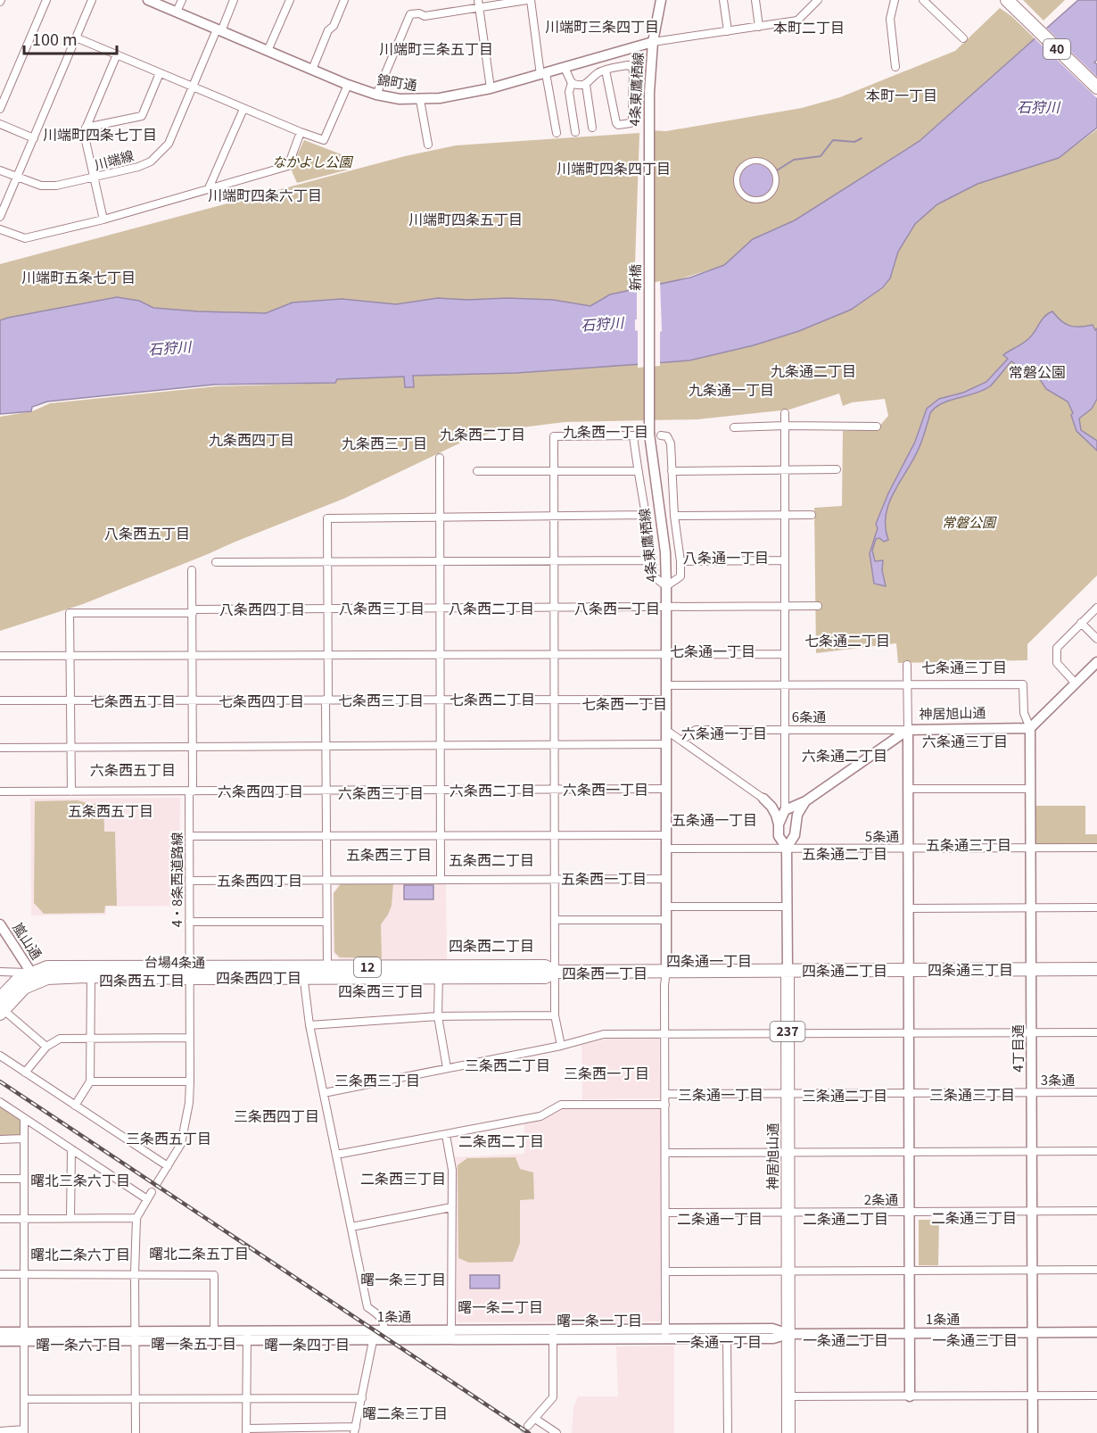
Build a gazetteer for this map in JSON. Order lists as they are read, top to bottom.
{
  "streets": {
    "highway": [
      "40",
      "神居旭山通",
      "台場4条通",
      "12",
      "237"
    ],
    "street": [
      "錦町通",
      "4条東鷹栖線",
      "川端線",
      "新橋",
      "6条通",
      "5条通",
      "4・8条西道路線",
      "嵐山通",
      "4丁目通",
      "3条通",
      "2条通",
      "1条通"
    ]
  },
  "crossings": [
    ["錦町通", "4条東鷹栖線"],
    ["錦町通", "川端線"],
    ["4条東鷹栖線", "新橋"],
    ["4条東鷹栖線", "5条通"],
    ["4条東鷹栖線", "台場4条通"],
    ["神居旭山通", "6条通"],
    ["神居旭山通", "5条通"],
    ["神居旭山通", "台場4条通"],
    ["神居旭山通", "4丁目通"],
    ["神居旭山通", "3条通"],
    ["神居旭山通", "2条通"],
    ["神居旭山通", "1条通"],
    ["5条通", "4丁目通"],
    ["4・8条西道路線", "台場4条通"],
    ["嵐山通", "台場4条通"],
    ["嵐山通", "12"],
    ["台場4条通", "12"],
    ["台場4条通", "4丁目通"],
    ["4丁目通", "3条通"],
    ["4丁目通", "2条通"],
    ["4丁目通", "1条通"]
  ],
  "districts": [
    "川端町三条四丁目",
    "本町二丁目",
    "川端町三条五丁目",
    "本町一丁目",
    "川端町四条七丁目",
    "川端町四条四丁目",
    "川端町四条六丁目",
    "川端町四条五丁目",
    "川端町五条七丁目",
    "九条通二丁目",
    "常磐公園",
    "九条通一丁目",
    "九条西一丁目",
    "九条西二丁目",
    "九条西四丁目",
    "九条西三丁目",
    "八条西五丁目",
    "八条通一丁目",
    "八条西三丁目",
    "八条西二丁目",
    "八条西一丁目",
    "八条西四丁目",
    "七条通二丁目",
    "七条通一丁目",
    "七条通三丁目",
    "七条西二丁目",
    "七条西三丁目",
    "七条西五丁目",
    "七条西四丁目",
    "七条西一丁目",
    "六条通一丁目",
    "六条通三丁目",
    "六条通二丁目",
    "六条西五丁目",
    "六条西一丁目",
    "六条西二丁目",
    "六条西四丁目",
    "六条西三丁目",
    "五条西五丁目",
    "五条通一丁目",
    "五条通三丁目",
    "五条通二丁目",
    "五条西三丁目",
    "五条西二丁目",
    "五条西一丁目",
    "五条西四丁目",
    "四条西二丁目",
    "四条通一丁目",
    "四条通三丁目",
    "四条通二丁目",
    "四条西一丁目",
    "四条西四丁目",
    "四条西五丁目",
    "四条西三丁目",
    "三条西二丁目",
    "三条西一丁目",
    "三条西三丁目",
    "三条通一丁目",
    "三条通三丁目",
    "三条通二丁目",
    "三条西四丁目",
    "三条西五丁目",
    "二条西二丁目",
    "二条西三丁目",
    "曙北三条六丁目",
    "二条通三丁目",
    "二条通一丁目",
    "二条通二丁目",
    "曙北二条五丁目",
    "曙北二条六丁目",
    "曙一条三丁目",
    "曙一条二丁目",
    "曙一条一丁目",
    "一条通二丁目",
    "一条通三丁目",
    "一条通一丁目",
    "曙一条五丁目",
    "曙一条六丁目",
    "曙一条四丁目",
    "曙二条三丁目"
  ],
  "water": ["石狩川"],
  "parks": ["なかよし公園", "常磐公園"],
  "scale_bar": "100 m"
}
